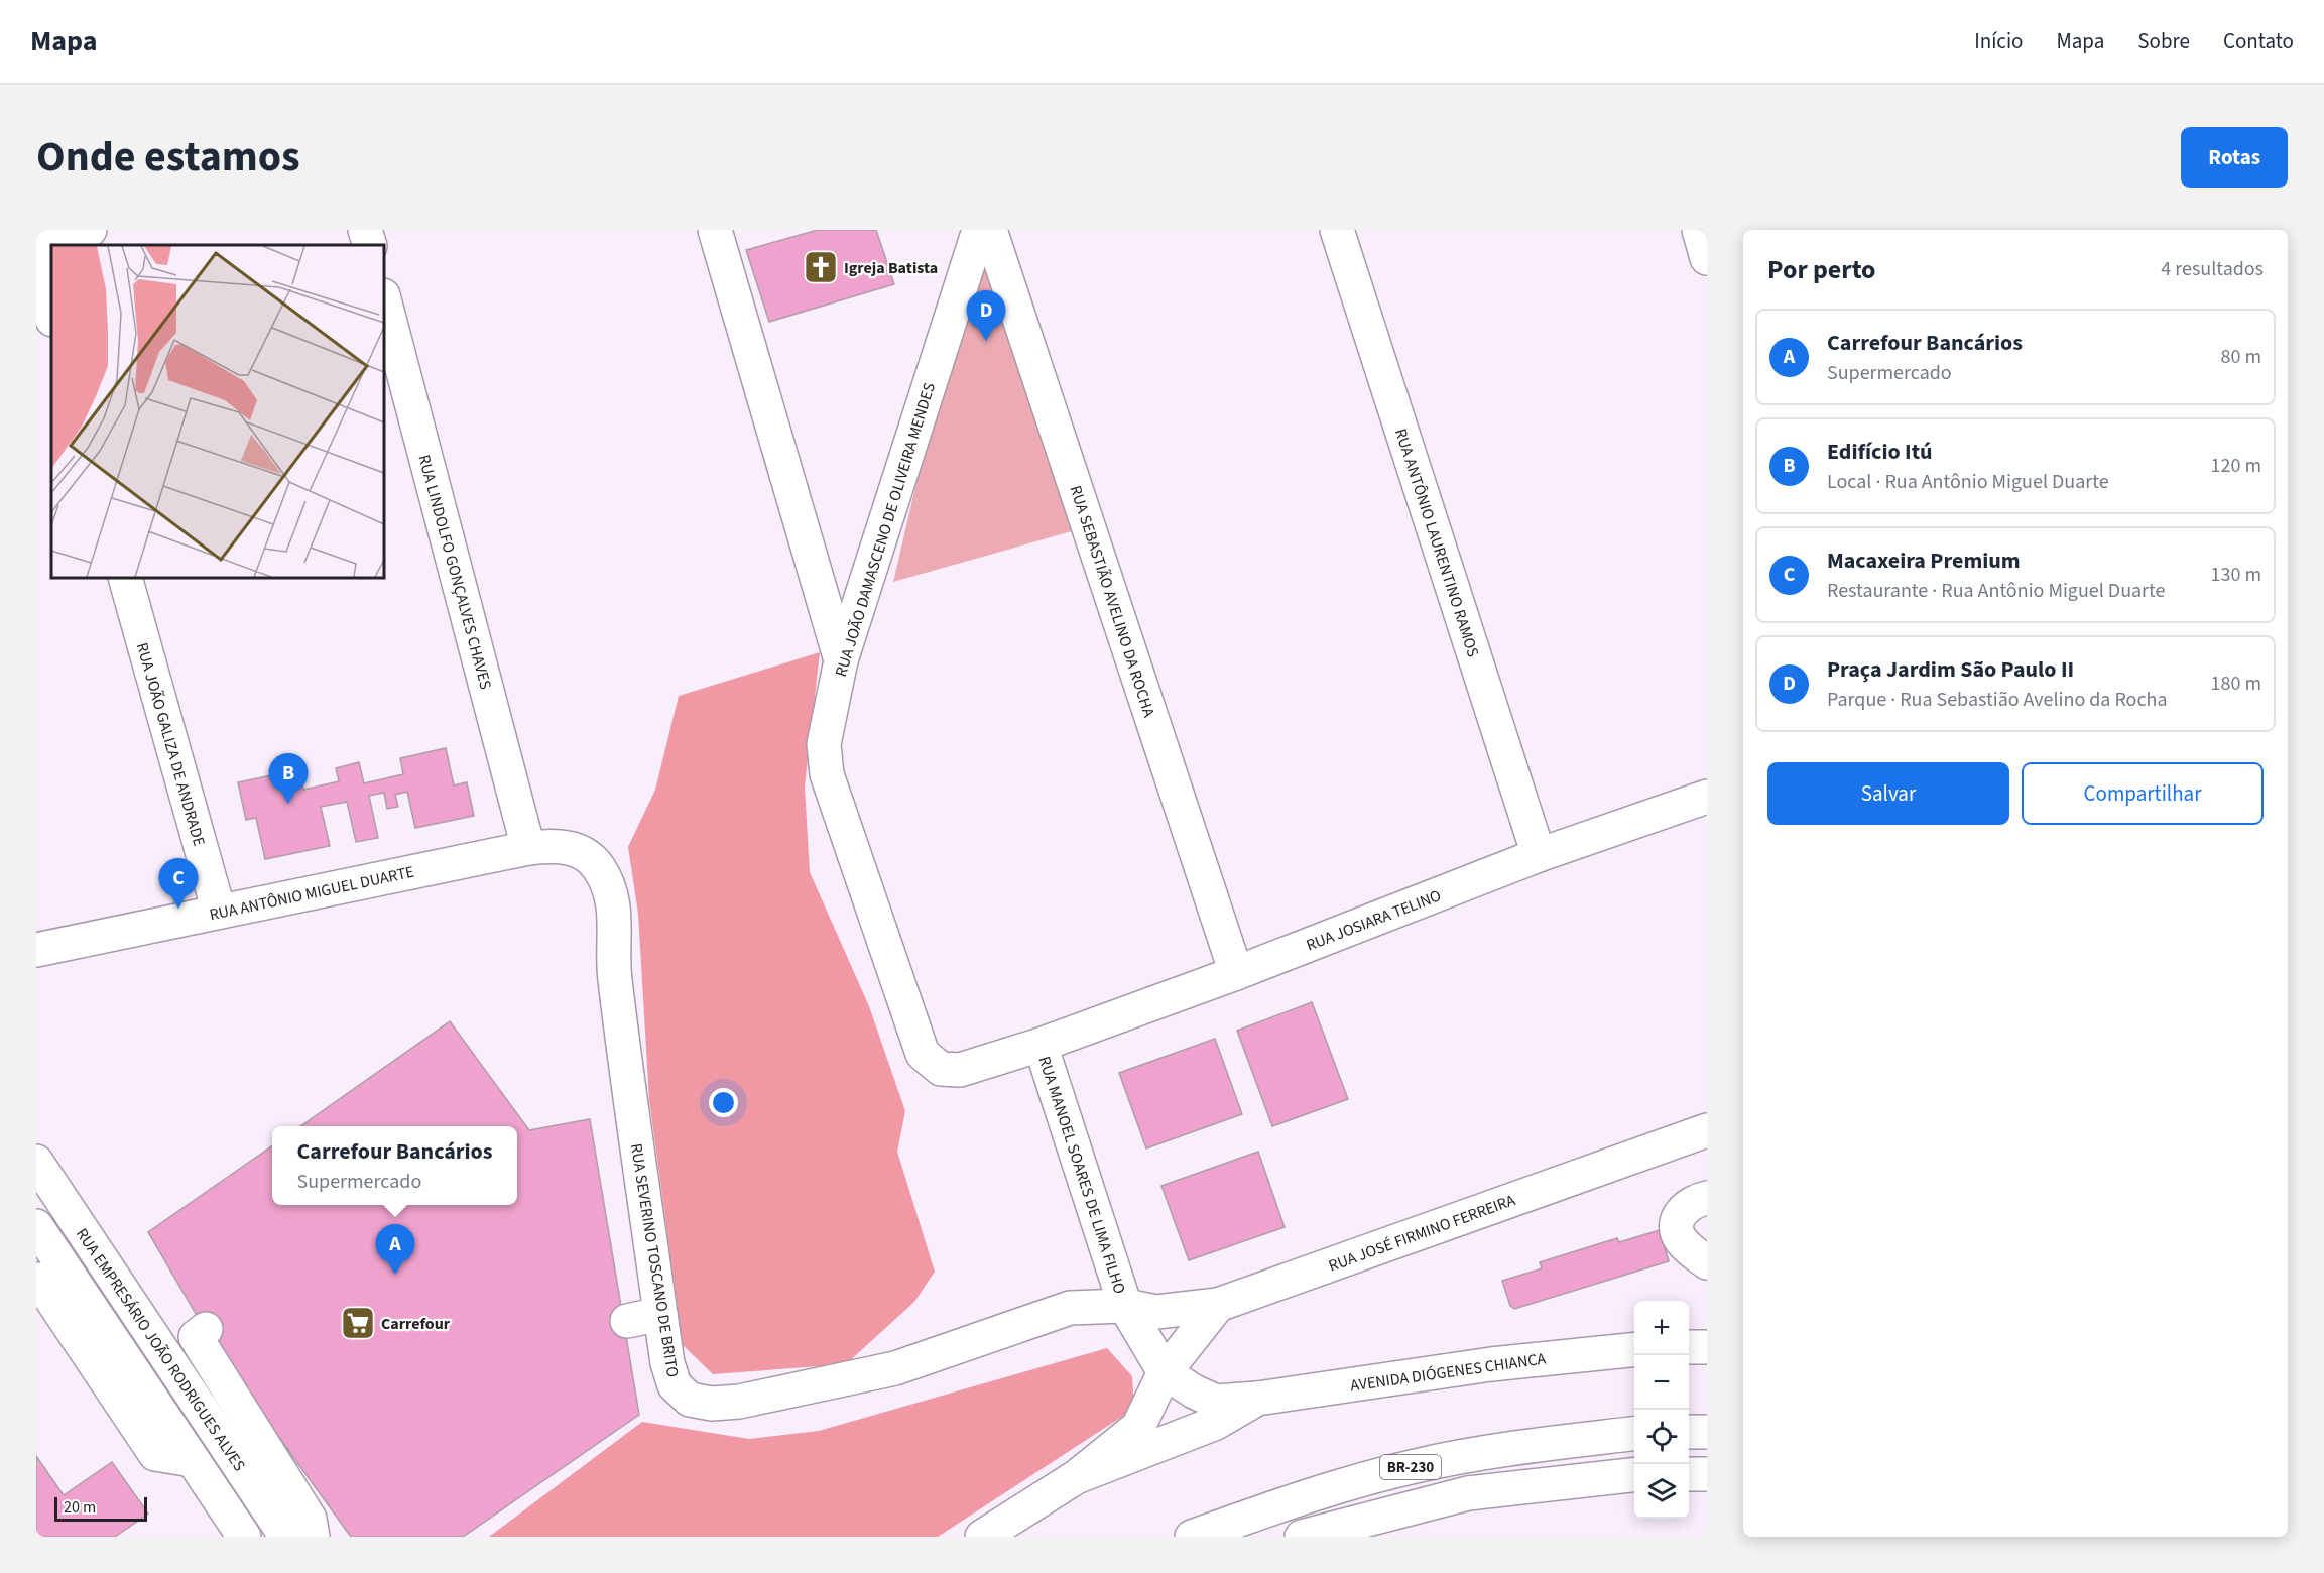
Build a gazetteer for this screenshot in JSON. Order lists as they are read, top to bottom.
{
  "streets": {
    "main road": [
      "RUA JOÃO DAMASCENO DE OLIVEIRA MENDES",
      "RUA ANTÔNIO LAURENTINO RAMOS",
      "RUA LINDOLFO GONÇALVES CHAVES",
      "RUA SEBASTIÃO AVELINO DA ROCHA",
      "RUA JOÃO GALIZA DE ANDRADE",
      "RUA ANTÔNIO MIGUEL DUARTE",
      "RUA JOSIARA TELINO",
      "RUA MANOEL SOARES DE LIMA FILHO",
      "RUA JOSÉ FIRMINO FERREIRA",
      "RUA SEVERINO TOSCANO DE BRITO",
      "RUA EMPRESÁRIO JOÃO RODRIGUES ALVES",
      "AVENIDA DIÓGENES CHIANCA",
      "BR-230"
    ]
  },
  "crossings": [
    ["RUA JOÃO DAMASCENO DE OLIVEIRA MENDES", "RUA JOSIARA TELINO"],
    ["RUA JOÃO DAMASCENO DE OLIVEIRA MENDES", "RUA MANOEL SOARES DE LIMA FILHO"],
    ["RUA ANTÔNIO LAURENTINO RAMOS", "RUA JOSIARA TELINO"],
    ["RUA LINDOLFO GONÇALVES CHAVES", "RUA ANTÔNIO MIGUEL DUARTE"],
    ["RUA SEBASTIÃO AVELINO DA ROCHA", "RUA JOSIARA TELINO"],
    ["RUA JOÃO GALIZA DE ANDRADE", "RUA ANTÔNIO MIGUEL DUARTE"],
    ["RUA ANTÔNIO MIGUEL DUARTE", "RUA SEVERINO TOSCANO DE BRITO"],
    ["RUA JOSIARA TELINO", "RUA MANOEL SOARES DE LIMA FILHO"],
    ["RUA MANOEL SOARES DE LIMA FILHO", "RUA JOSÉ FIRMINO FERREIRA"],
    ["RUA MANOEL SOARES DE LIMA FILHO", "RUA SEVERINO TOSCANO DE BRITO"],
    ["RUA MANOEL SOARES DE LIMA FILHO", "AVENIDA DIÓGENES CHIANCA"]
  ],
  "places": {
    "church": ["Igreja Batista"],
    "supermarket": ["Carrefour"]
  },
  "scale_bar": "20 m",
  "page": {
    "header": "Mapa",
    "nav": [
      "Início",
      "Mapa",
      "Sobre",
      "Contato"
    ],
    "title": "Onde estamos",
    "buttons": [
      "Rotas",
      ["Salvar", "Compartilhar"]
    ],
    "heading": ["Por perto", "4 resultados"],
    "pins": [
      "D",
      "B",
      "C",
      "A"
    ],
    "list": [
      {
        "mark": "A",
        "name": "Carrefour Bancários",
        "note": "Supermercado",
        "value": "80 m"
      },
      {
        "mark": "B",
        "name": "Edifício Itú",
        "note": "Local · Rua Antônio Miguel Duarte",
        "value": "120 m"
      },
      {
        "mark": "C",
        "name": "Macaxeira Premium",
        "note": "Restaurante · Rua Antônio Miguel Duarte",
        "value": "130 m"
      },
      {
        "mark": "D",
        "name": "Praça Jardim São Paulo II",
        "note": "Parque · Rua Sebastião Avelino da Rocha",
        "value": "180 m"
      }
    ],
    "popup": ["Carrefour Bancários", "Supermercado"],
    "map_buttons": ["+", "−"],
    "scale": "20 m"
  }
}
